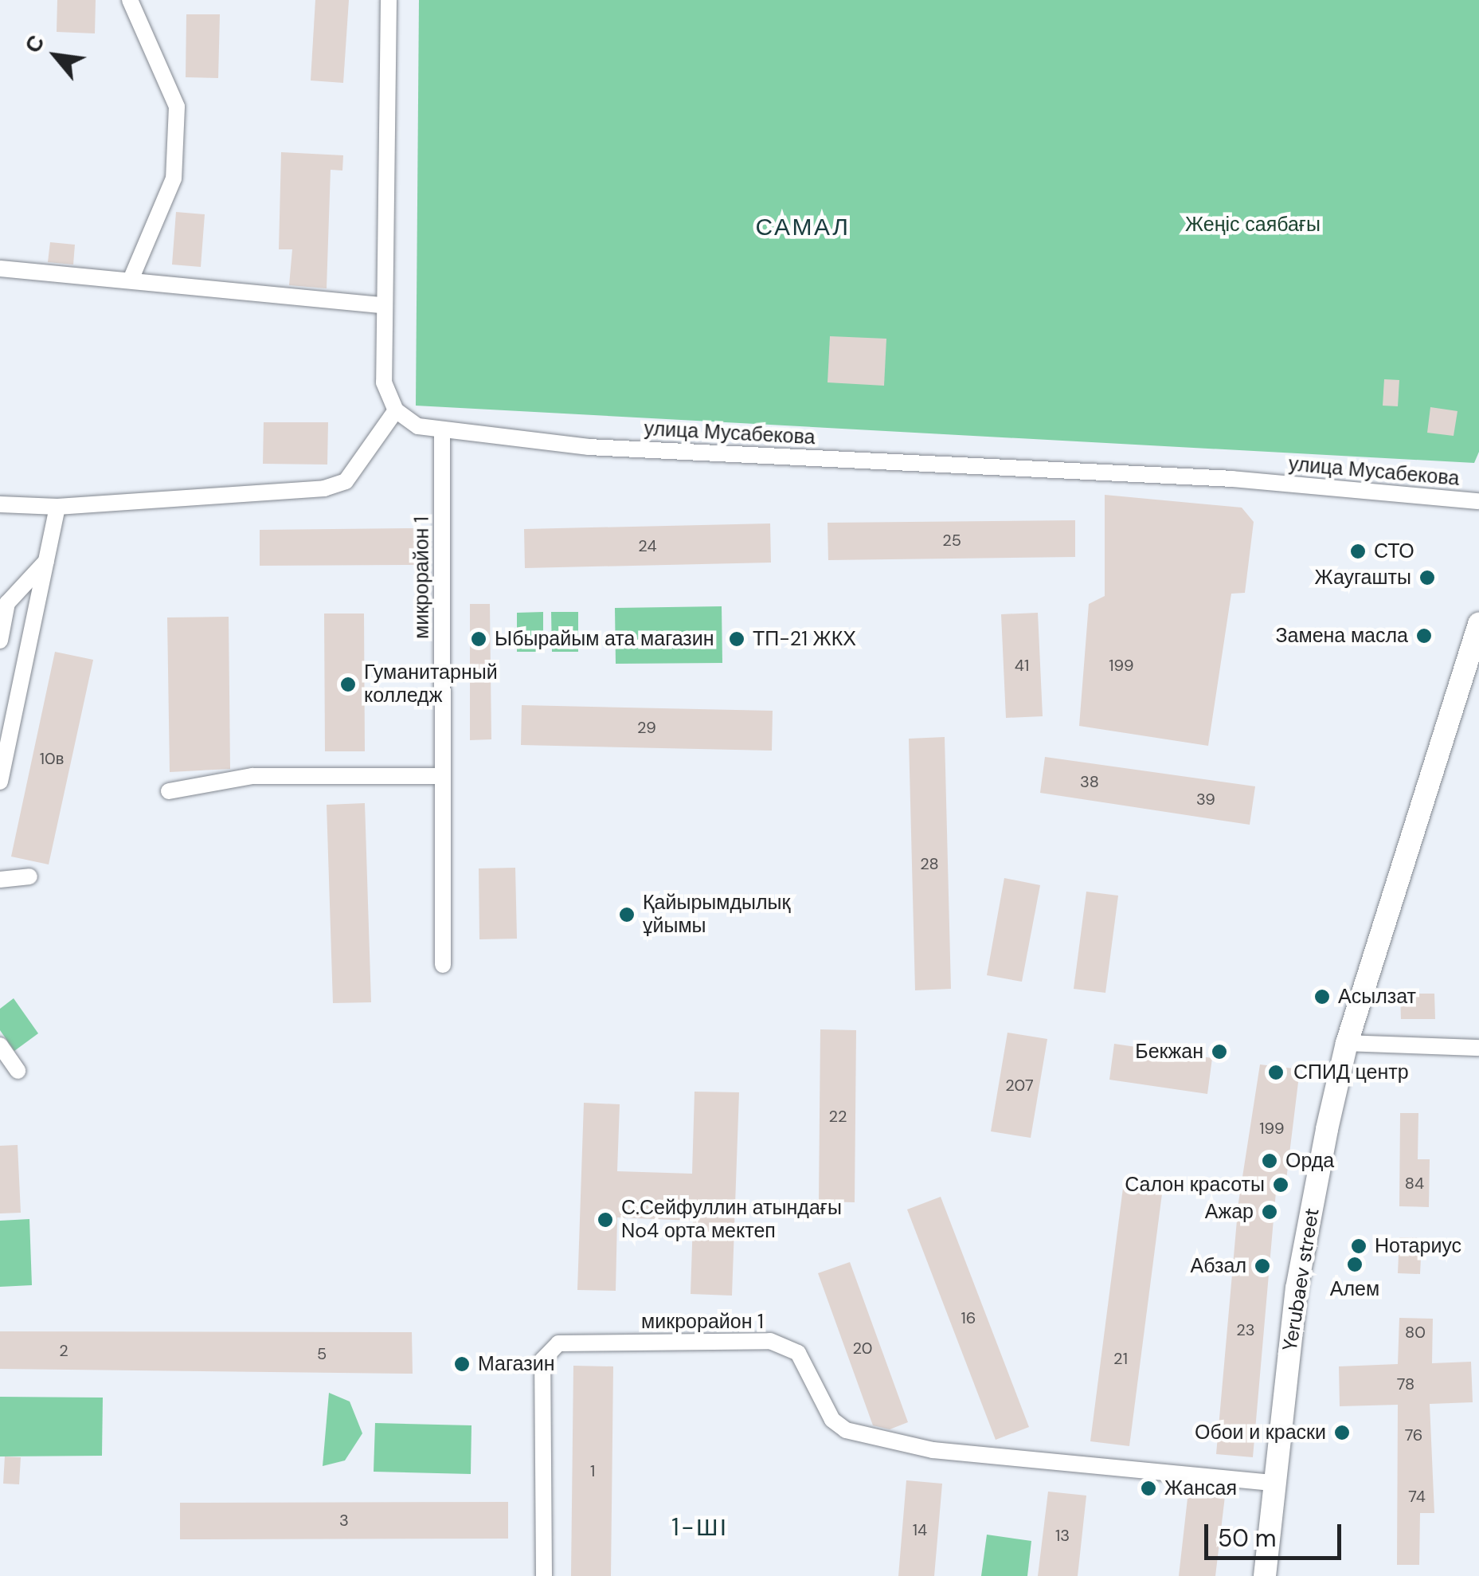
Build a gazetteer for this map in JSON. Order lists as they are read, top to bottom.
{
  "streets": {
    "main road": ["Yerubaev street"],
    "street": ["улица Мусабекова", "микрорайон 1"]
  },
  "crossings": [
    ["улица Мусабекова", "микрорайон 1"],
    ["микрорайон 1", "Yerubaev street"]
  ],
  "districts": ["САМАЛ", "1-ШІ"],
  "parks": ["Жеңіс саябағы"],
  "places": [
    "СТО",
    "Жаугашты",
    "Замена масла",
    "Ыбырайым ата магазин",
    "ТП-21 ЖКХ",
    "Гуманитарный колледж",
    "Қайырымдылық ұйымы",
    "Асылзат",
    "Бекжан",
    "СПИД центр",
    "Орда",
    "Салон красоты",
    "Ажар",
    "С.Сейфуллин атындағы No4 орта мектеп",
    "Нотариус",
    "Алем",
    "Абзал",
    "Магазин",
    "Обои и краски",
    "Жансая"
  ],
  "house_numbers": [
    "25",
    "24",
    "41",
    "199",
    "29",
    "10в",
    "38",
    "39",
    "28",
    "207",
    "22",
    "199",
    "84",
    "16",
    "23",
    "80",
    "20",
    "2",
    "5",
    "21",
    "78",
    "76",
    "1",
    "74",
    "3",
    "14",
    "13"
  ],
  "scale_bar": "50 m",
  "north": "top left"
}
